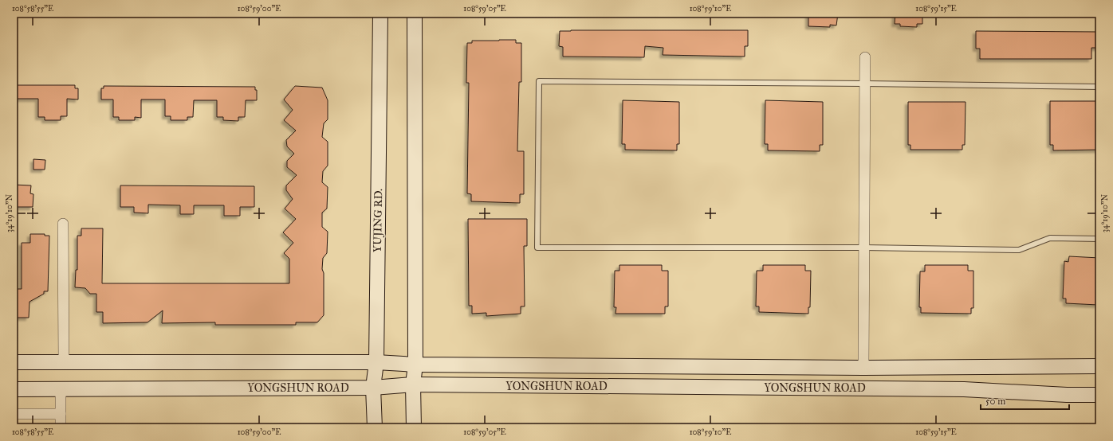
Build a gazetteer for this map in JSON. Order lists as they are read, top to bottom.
{
  "streets": {
    "main road": ["YUJING RD.", "YONGSHUN ROAD"]
  },
  "crossings": [
    ["YUJING RD.", "YONGSHUN ROAD"]
  ],
  "scale_bar": "50 m",
  "coordinates": [
    "108°58'55\"E",
    "108°59'00\"E",
    "108°59'05\"E",
    "108°59'10\"E",
    "108°59'15\"E",
    "34°19'10\"N"
  ]
}
